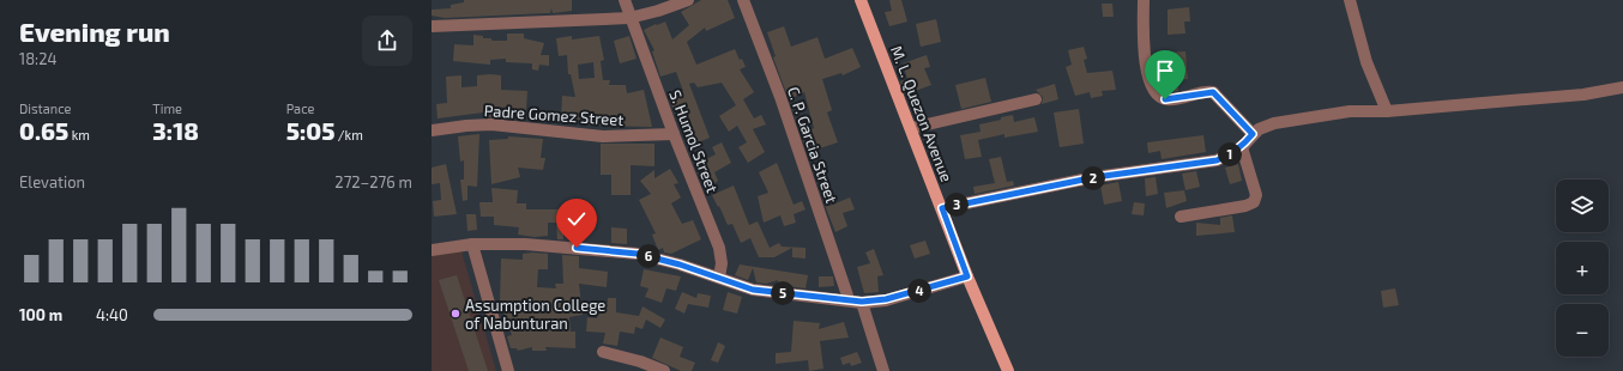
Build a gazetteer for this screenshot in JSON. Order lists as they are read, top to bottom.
{
  "streets": {
    "main road": ["M. L. Quezon Avenue"],
    "street": ["Padre Gomez Street", "S. Humol Street", "C. P. Garcia Street"]
  },
  "crossings": [
    ["Padre Gomez Street", "S. Humol Street"]
  ],
  "places": ["Assumption College of Nabunturan"],
  "page": {
    "heading": ["Evening run", "18:24"],
    "stats": [
      ["Distance", "0.65 km"],
      ["Time", "3:18"],
      ["Pace", "5:05 /km"]
    ],
    "pins": [
      "1",
      "2",
      "3",
      "6",
      "4",
      "5"
    ],
    "chart": ["Elevation", "272–276 m"],
    "map_buttons": ["+", "−"],
    "list": [
      {
        "name": "100 m",
        "note": "4:40"
      }
    ]
  }
}
